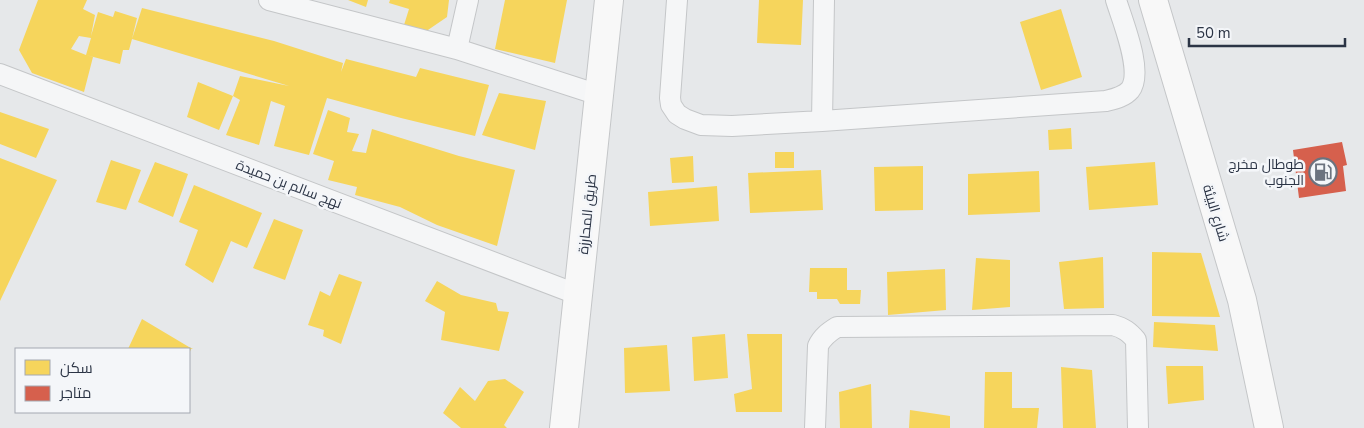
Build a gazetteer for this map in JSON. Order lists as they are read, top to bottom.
{
  "streets": {
    "street": ["نهج سالم بن حميدة", "شارع البيئة", "طريق المحارزة"]
  },
  "crossings": [
    ["نهج سالم بن حميدة", "طريق المحارزة"]
  ],
  "places": {
    "fuel station": ["طوطال مخرج الجنوب"]
  },
  "legend": ["سكن", "متاجر"],
  "scale_bar": "50 m"
}
